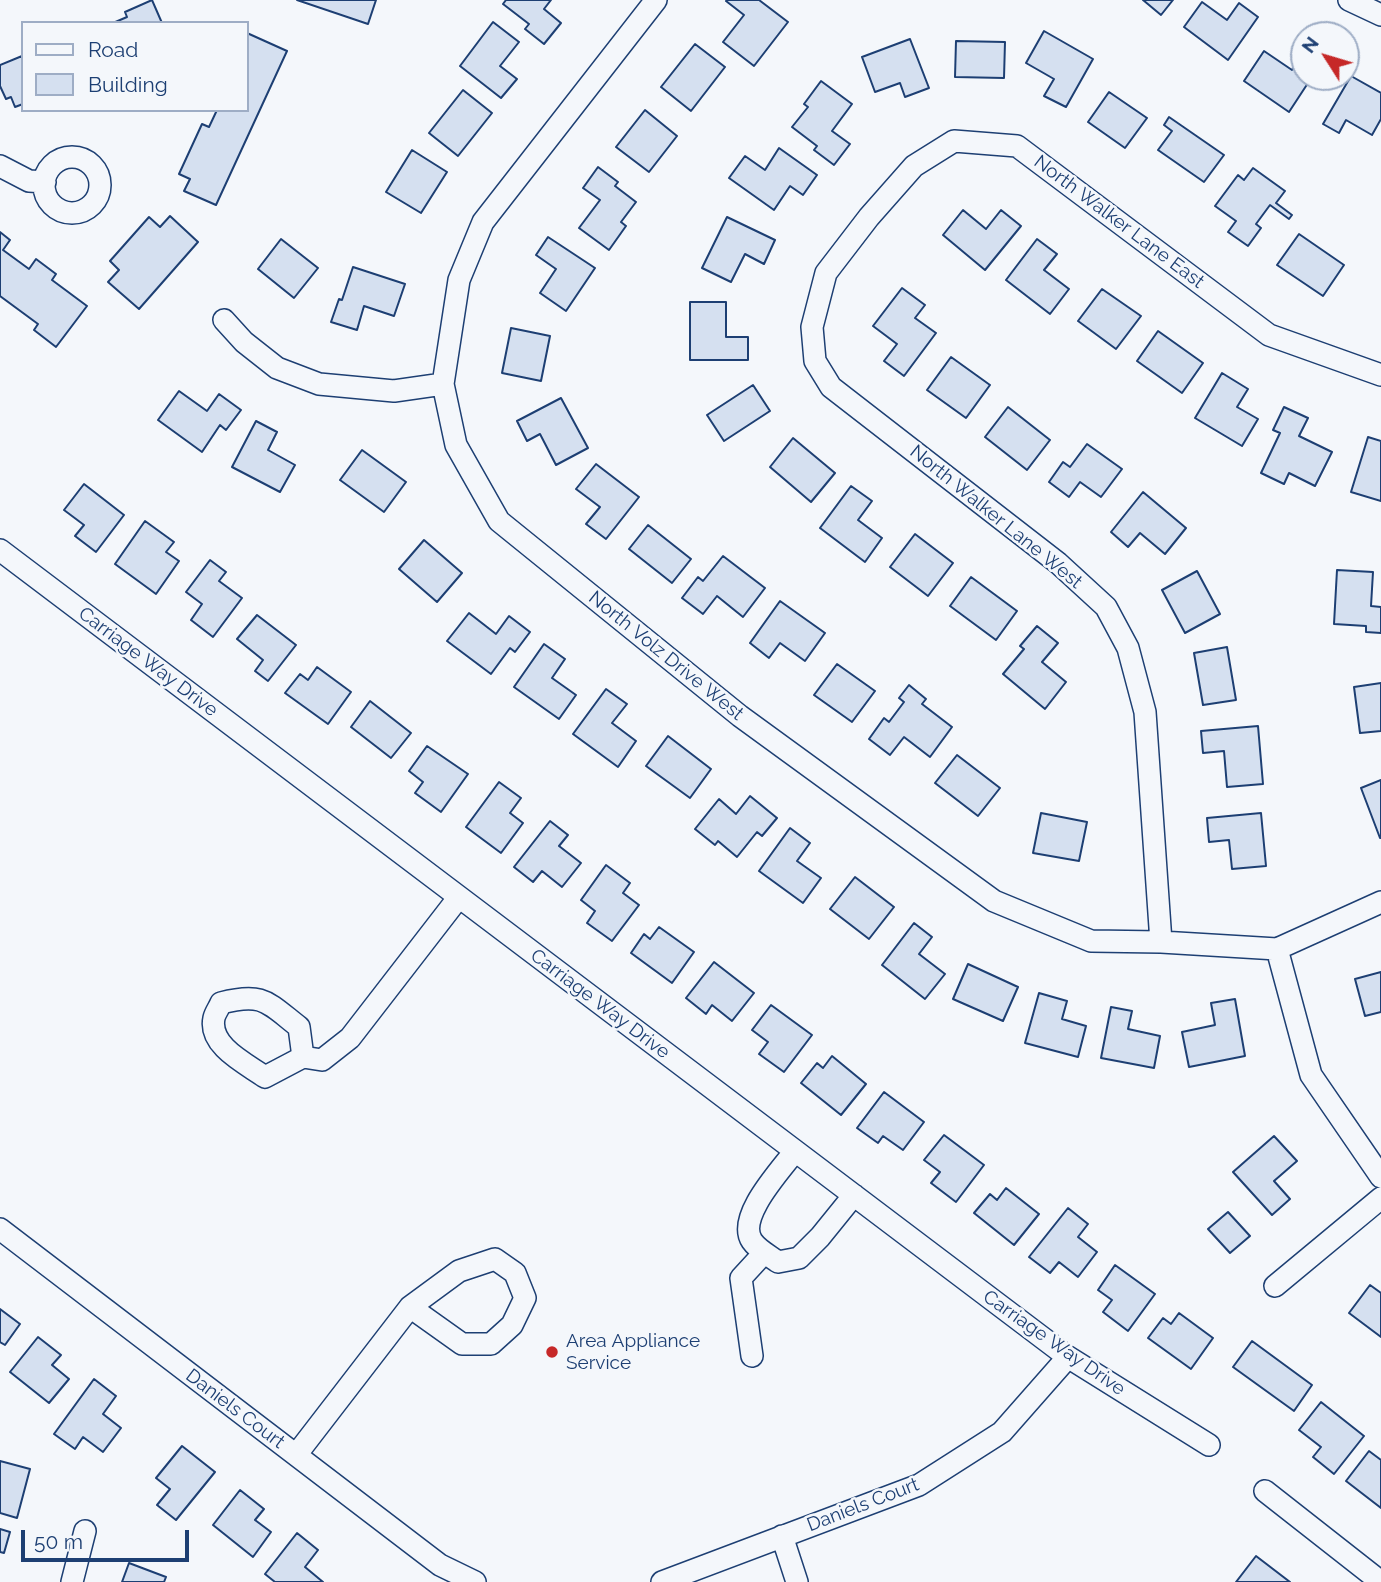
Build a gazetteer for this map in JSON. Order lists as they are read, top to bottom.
{
  "streets": {
    "street": [
      "North Walker Lane East",
      "North Walker Lane West",
      "North Volz Drive West",
      "Carriage Way Drive",
      "Daniels Court"
    ]
  },
  "crossings": [
    ["North Walker Lane East", "North Walker Lane West"],
    ["North Walker Lane West", "North Volz Drive West"],
    ["Carriage Way Drive", "Daniels Court"]
  ],
  "places": ["Area Appliance Service"],
  "legend": ["Road", "Building"],
  "scale_bar": "50 m",
  "north": "top left"
}
